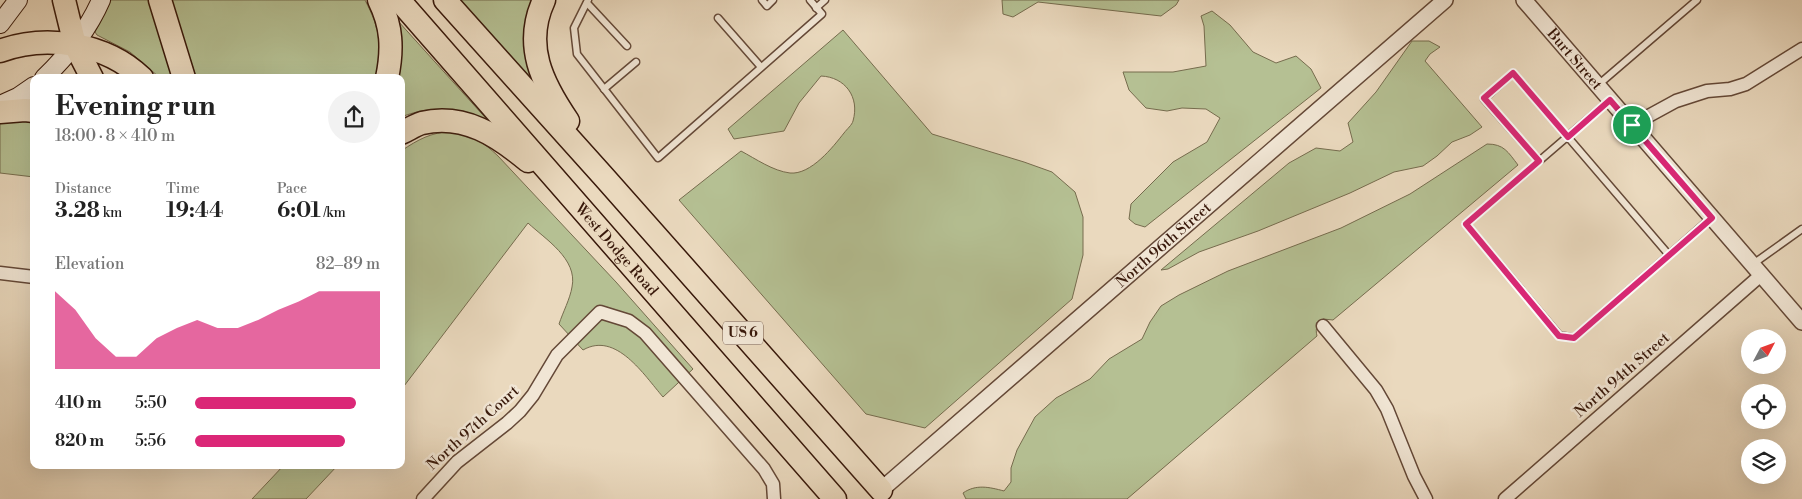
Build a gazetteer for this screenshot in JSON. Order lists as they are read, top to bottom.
{
  "streets": {
    "highway": ["West Dodge Road", "US 6"],
    "street": [
      "Burt Street",
      "North 96th Street",
      "North 94th Street",
      "North 97th Court"
    ]
  },
  "crossings": [
    ["Burt Street", "North 94th Street"],
    ["North 96th Street", "US 6"]
  ],
  "north": "top right",
  "page": {
    "heading": ["Evening run", "18:00 · 8 × 410 m"],
    "stats": [
      ["Distance", "3.28 km"],
      ["Time", "19:44"],
      ["Pace", "6:01 /km"]
    ],
    "chart": ["Elevation", "82–89 m"],
    "list": [
      {
        "name": "410 m",
        "note": "5:50"
      },
      {
        "name": "820 m",
        "note": "5:56"
      }
    ]
  }
}
